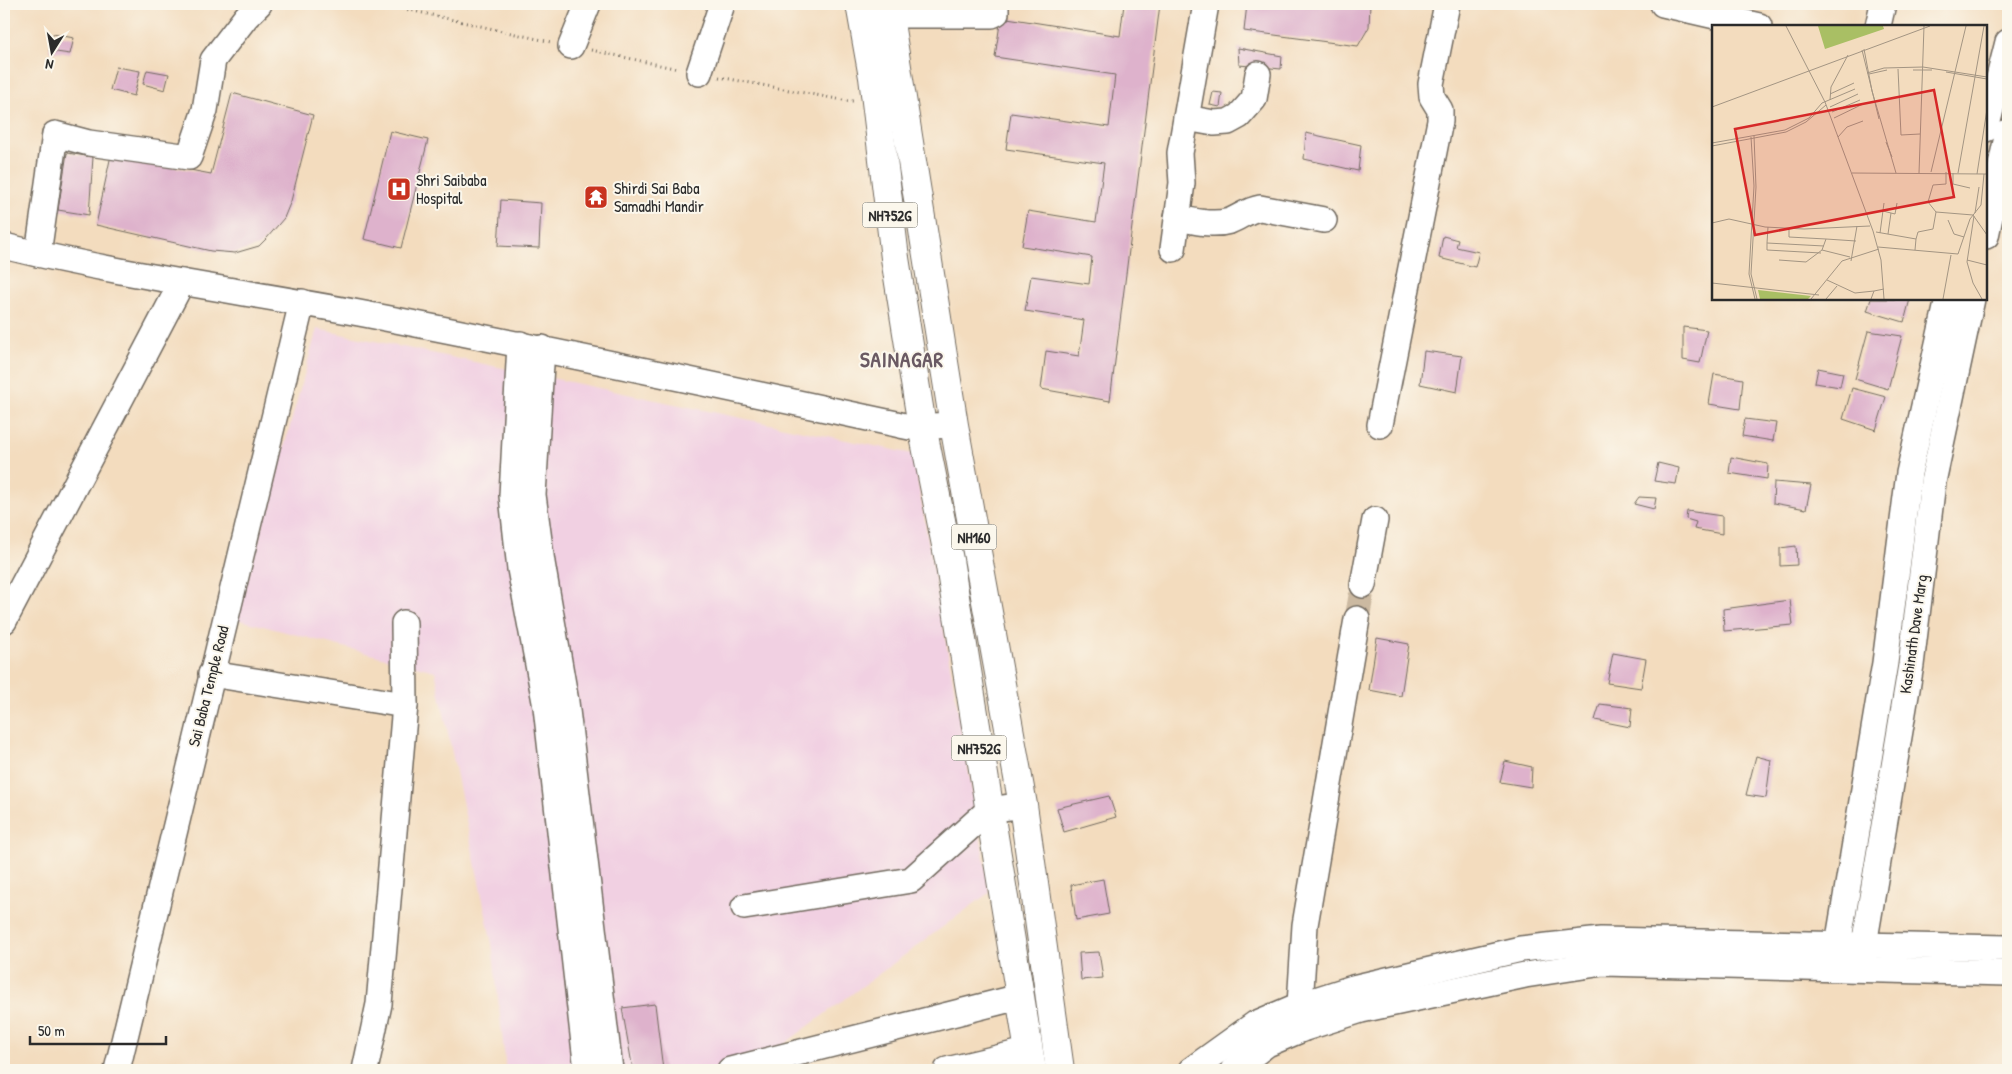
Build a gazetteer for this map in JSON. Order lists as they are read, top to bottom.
{
  "streets": {
    "highway": ["NH752G", "NH160"],
    "street": ["Kashinath Dave Marg", "Sai Baba Temple Road"]
  },
  "districts": ["SAINAGAR"],
  "places": {
    "hospital": ["Shri Saibaba Hospital"],
    "temple": ["Shirdi Sai Baba Samadhi Mandir"]
  },
  "scale_bar": "50 m",
  "north": "bottom"
}
